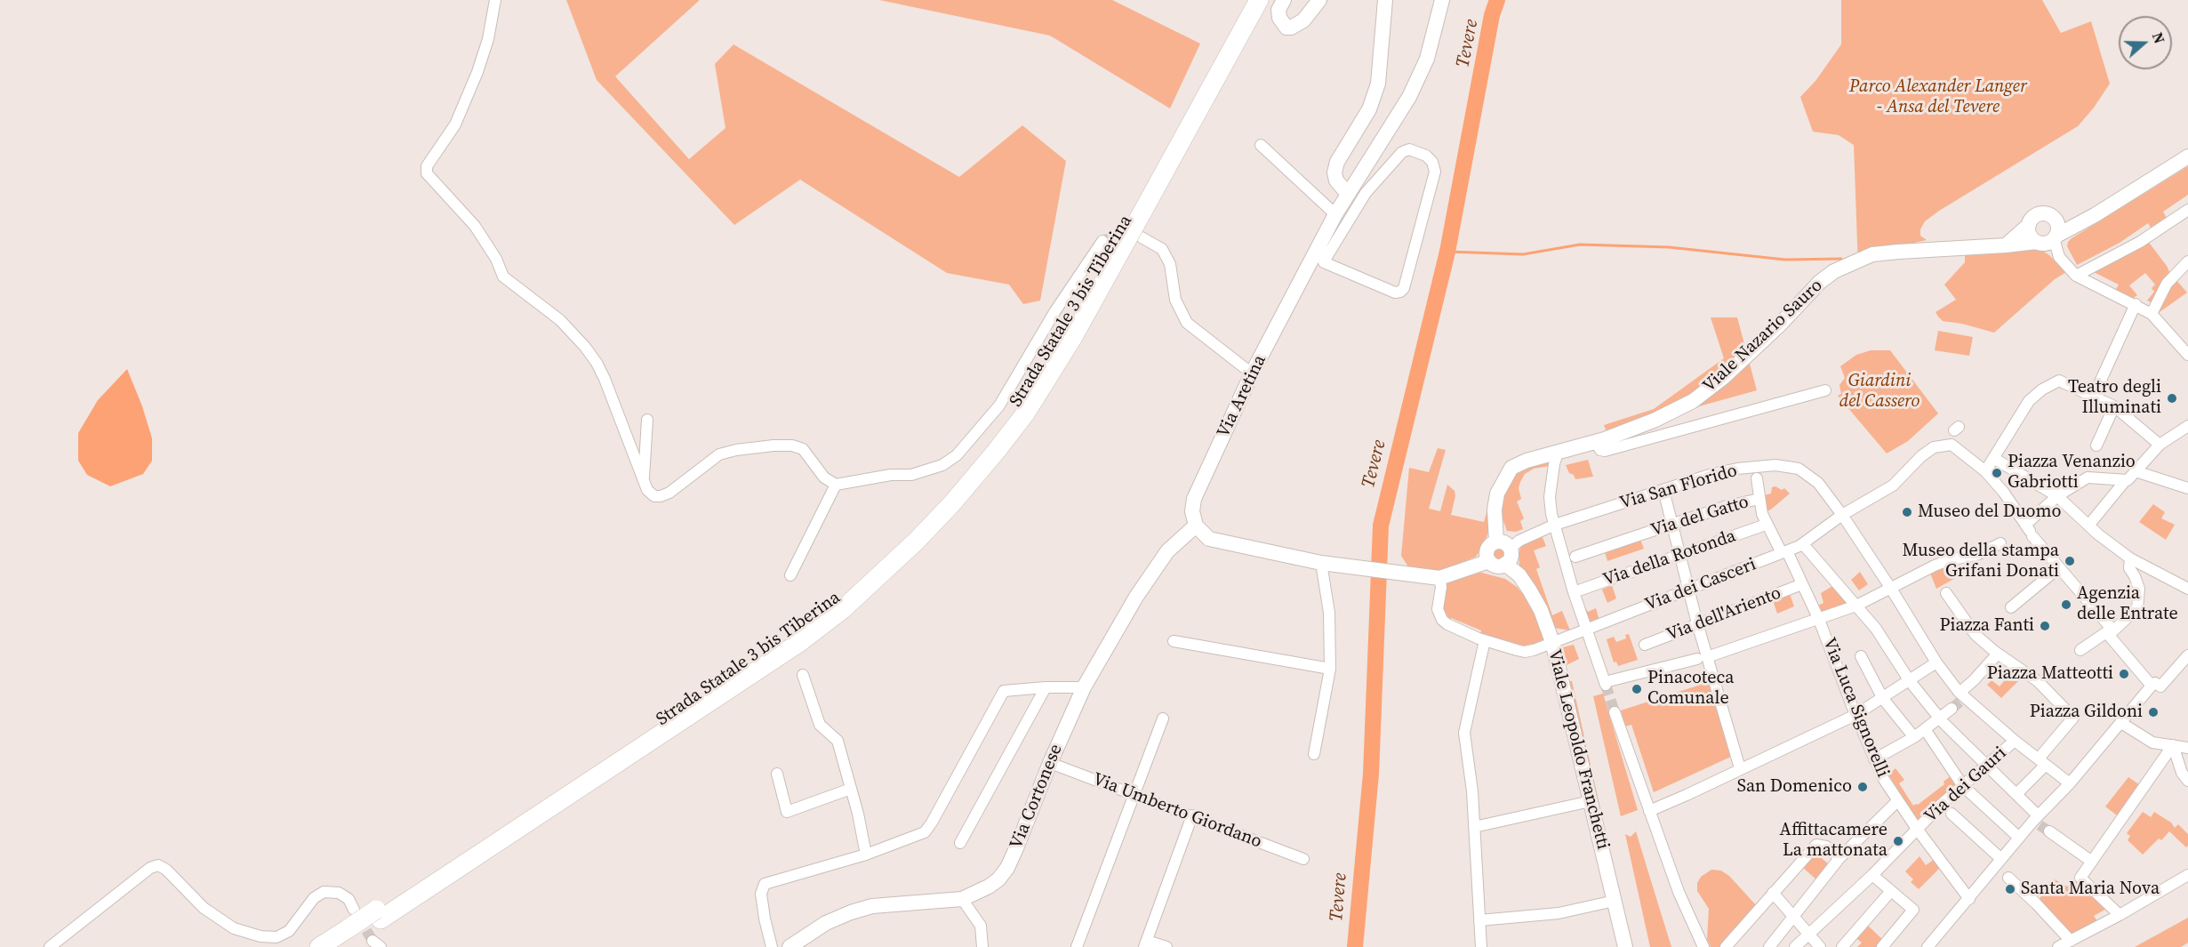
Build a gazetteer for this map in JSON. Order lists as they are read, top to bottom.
{
  "streets": {
    "highway": ["Strada Statale 3 bis Tiberina"],
    "main road": [
      "Viale Nazario Sauro",
      "Via Aretina",
      "Viale Leopoldo Franchetti",
      "Via Cortonese"
    ],
    "street": [
      "Via San Florido",
      "Via del Gatto",
      "Via della Rotonda",
      "Via dei Casceri",
      "Via dell'Ariento",
      "Via Luca Signorelli",
      "Via dei Gauri",
      "Via Umberto Giordano"
    ]
  },
  "crossings": [
    ["Viale Nazario Sauro", "Via San Florido"],
    ["Viale Nazario Sauro", "Viale Leopoldo Franchetti"],
    ["Via Aretina", "Via Cortonese"],
    ["Via San Florido", "Via dei Casceri"],
    ["Via San Florido", "Via Luca Signorelli"],
    ["Via San Florido", "Viale Leopoldo Franchetti"],
    ["Via San Florido", "Via dei Gauri"],
    ["Via del Gatto", "Via Luca Signorelli"],
    ["Via della Rotonda", "Via Luca Signorelli"],
    ["Via dei Casceri", "Via Luca Signorelli"],
    ["Via dei Casceri", "Viale Leopoldo Franchetti"],
    ["Via dell'Ariento", "Via Luca Signorelli"],
    ["Via Luca Signorelli", "Via dei Gauri"],
    ["Via Cortonese", "Via Umberto Giordano"]
  ],
  "water": ["Tevere"],
  "parks": ["Parco Alexander Langer - Ansa del Tevere", "Giardini del Cassero"],
  "places": [
    "Teatro degli Illuminati",
    "Piazza Venanzio Gabriotti",
    "Museo del Duomo",
    "Museo della stampa Grifani Donati",
    "Agenzia delle Entrate",
    "Piazza Fanti",
    "Piazza Matteotti",
    "Pinacoteca Comunale",
    "Piazza Gildoni",
    "San Domenico",
    "Affittacamere La mattonata",
    "Santa Maria Nova"
  ],
  "north": "right"
}
